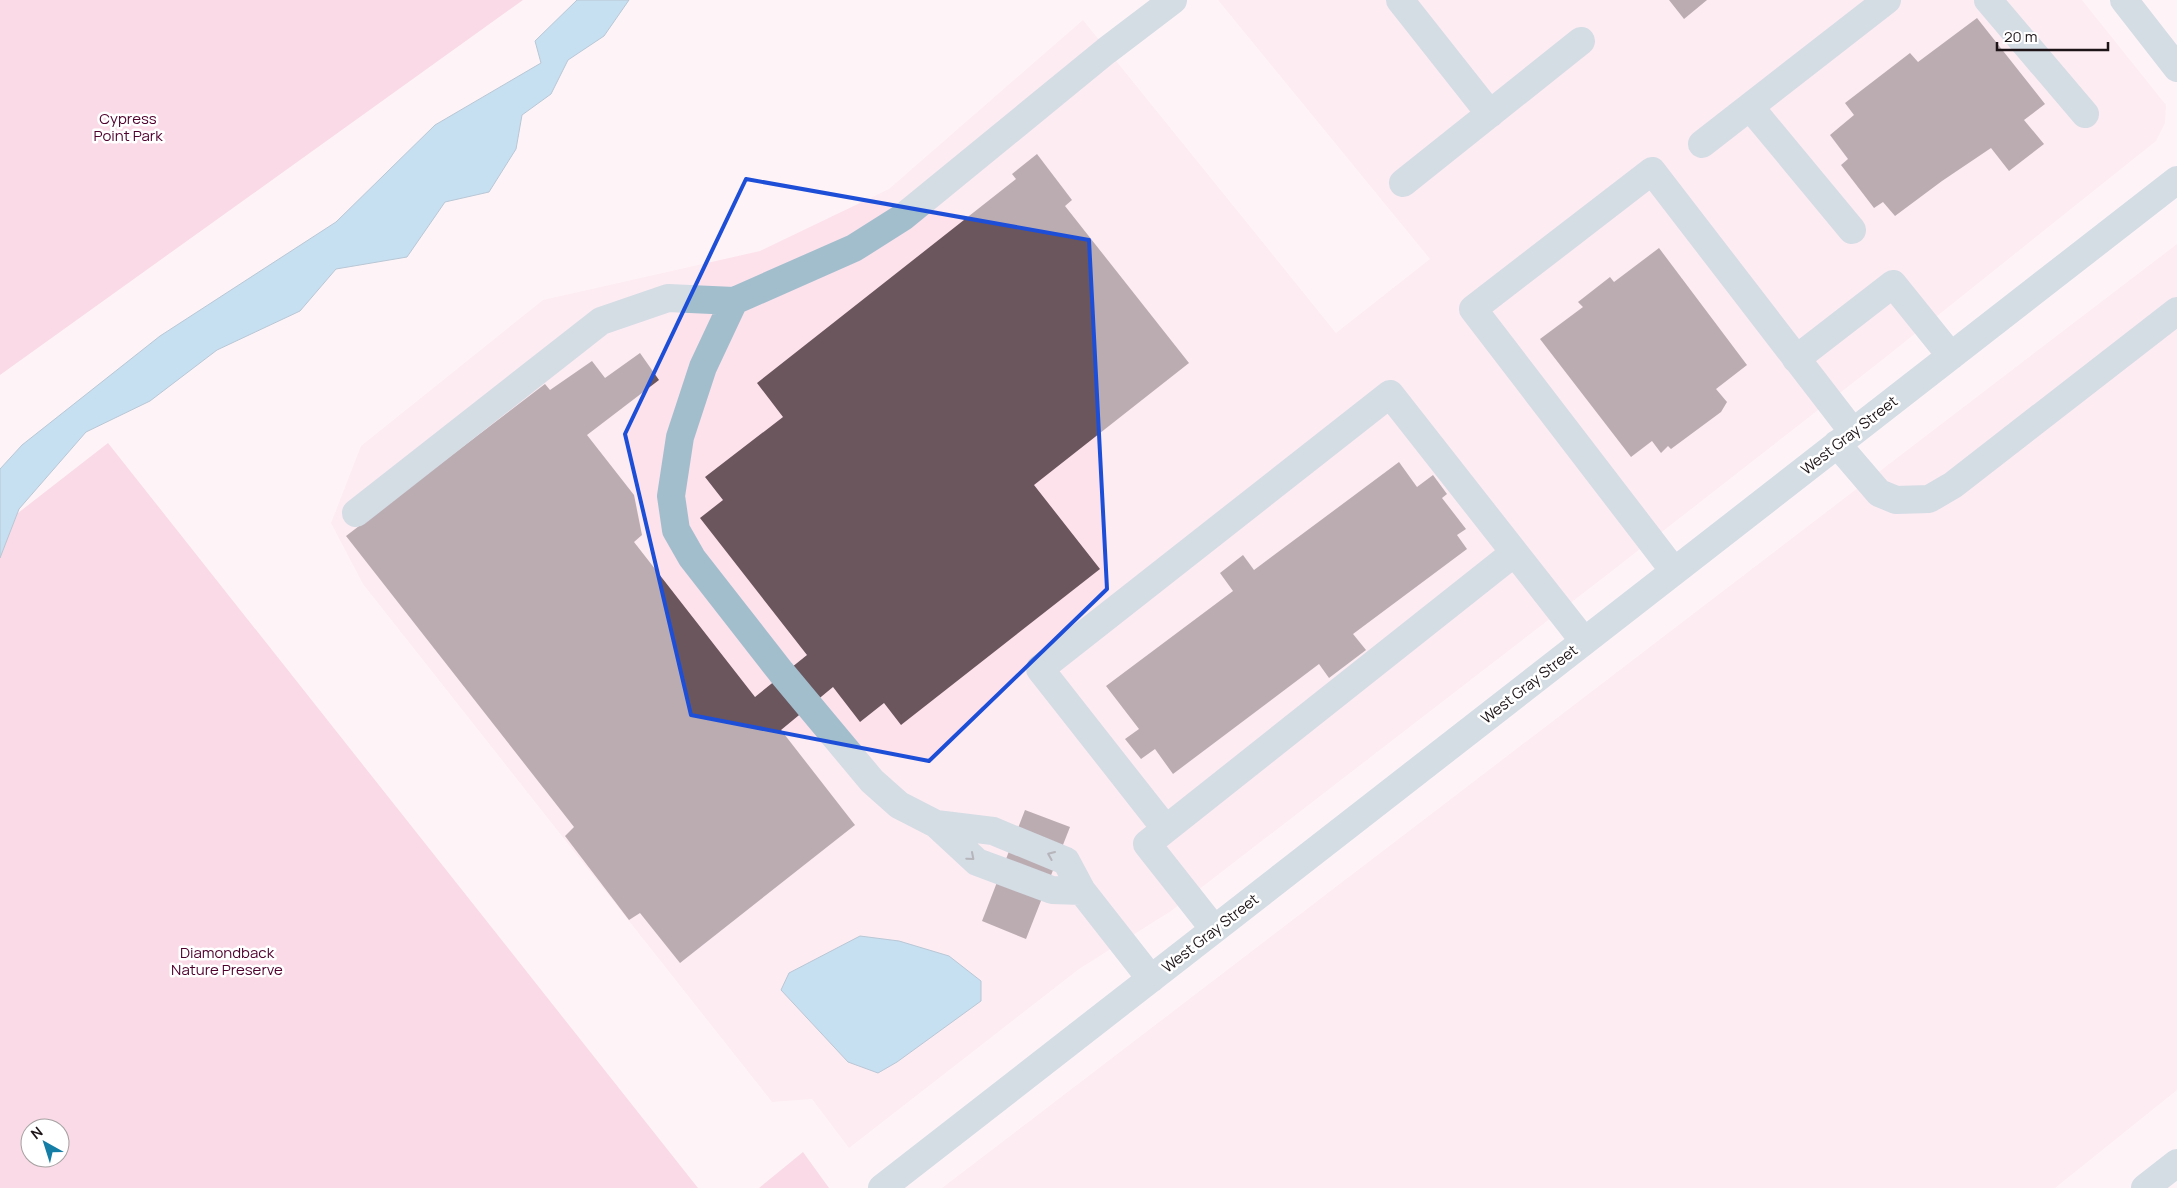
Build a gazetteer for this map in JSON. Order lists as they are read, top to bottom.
{
  "streets": {
    "street": ["West Gray Street"]
  },
  "parks": ["Cypress Point Park", "Diamondback Nature Preserve"],
  "scale_bar": "20 m",
  "north": "top left"
}
